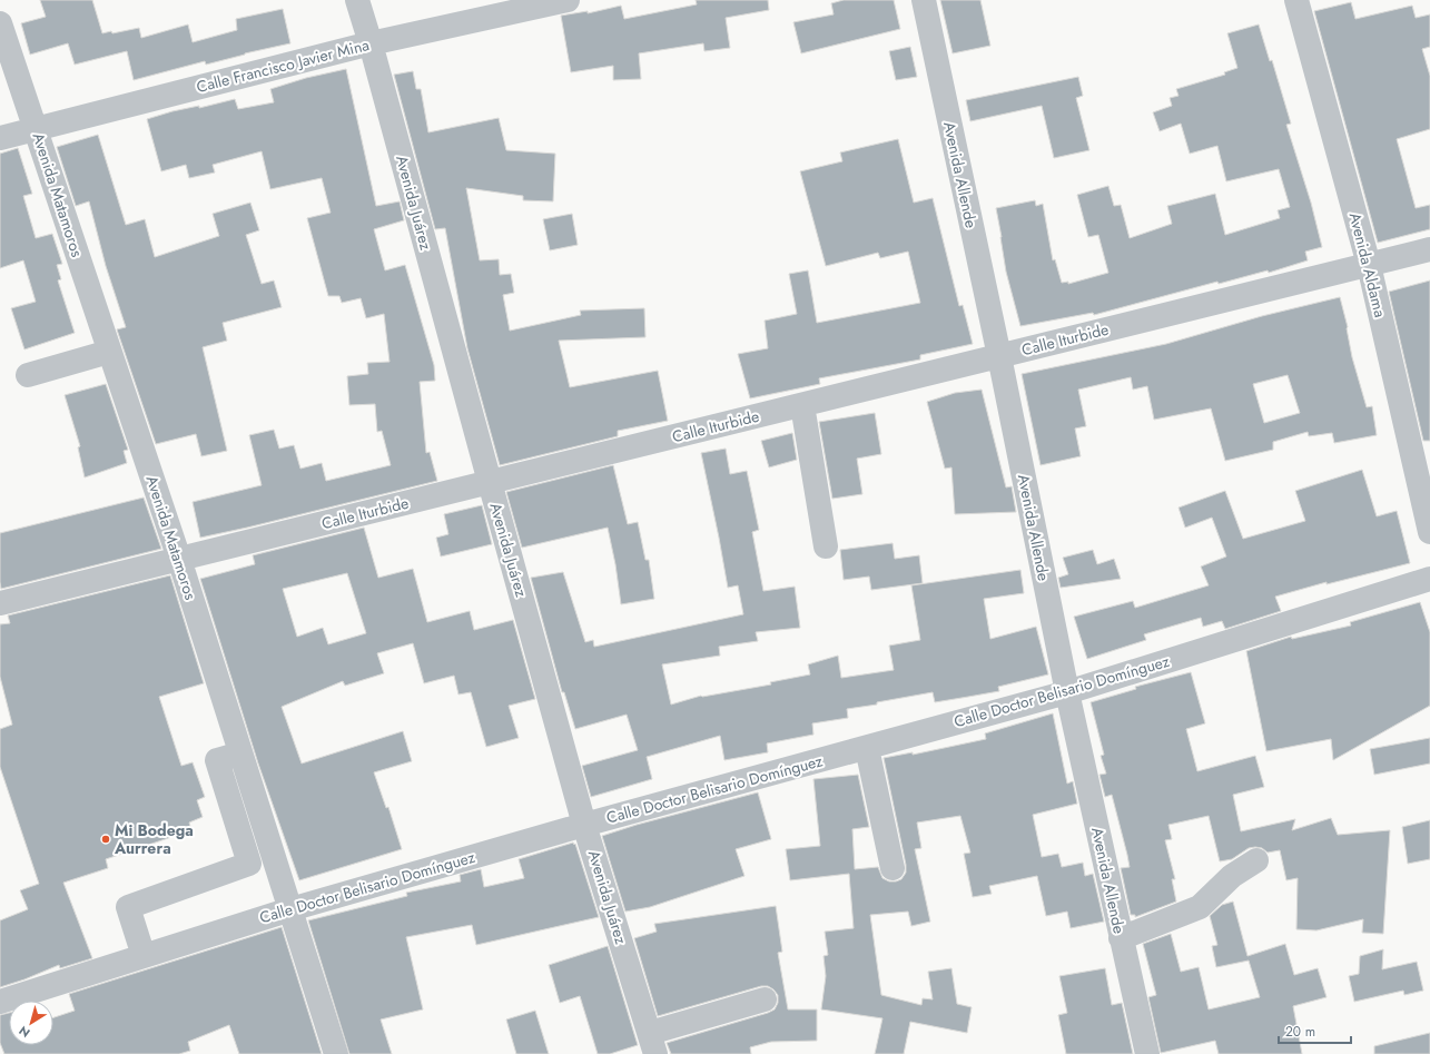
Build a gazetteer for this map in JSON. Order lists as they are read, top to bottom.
{
  "streets": {
    "street": [
      "Calle Francisco Javier Mina",
      "Avenida Allende",
      "Avenida Matamoros",
      "Avenida Juárez",
      "Avenida Aldama",
      "Calle Iturbide",
      "Calle Doctor Belisario Domínguez"
    ]
  },
  "crossings": [
    ["Calle Francisco Javier Mina", "Avenida Matamoros"],
    ["Calle Francisco Javier Mina", "Avenida Juárez"],
    ["Avenida Allende", "Calle Iturbide"],
    ["Avenida Allende", "Calle Doctor Belisario Domínguez"],
    ["Avenida Matamoros", "Calle Iturbide"],
    ["Avenida Matamoros", "Calle Doctor Belisario Domínguez"],
    ["Avenida Juárez", "Calle Iturbide"],
    ["Avenida Juárez", "Calle Doctor Belisario Domínguez"],
    ["Avenida Aldama", "Calle Iturbide"]
  ],
  "places": ["Mi Bodega Aurrera"],
  "scale_bar": "20 m",
  "north": "bottom left"
}
